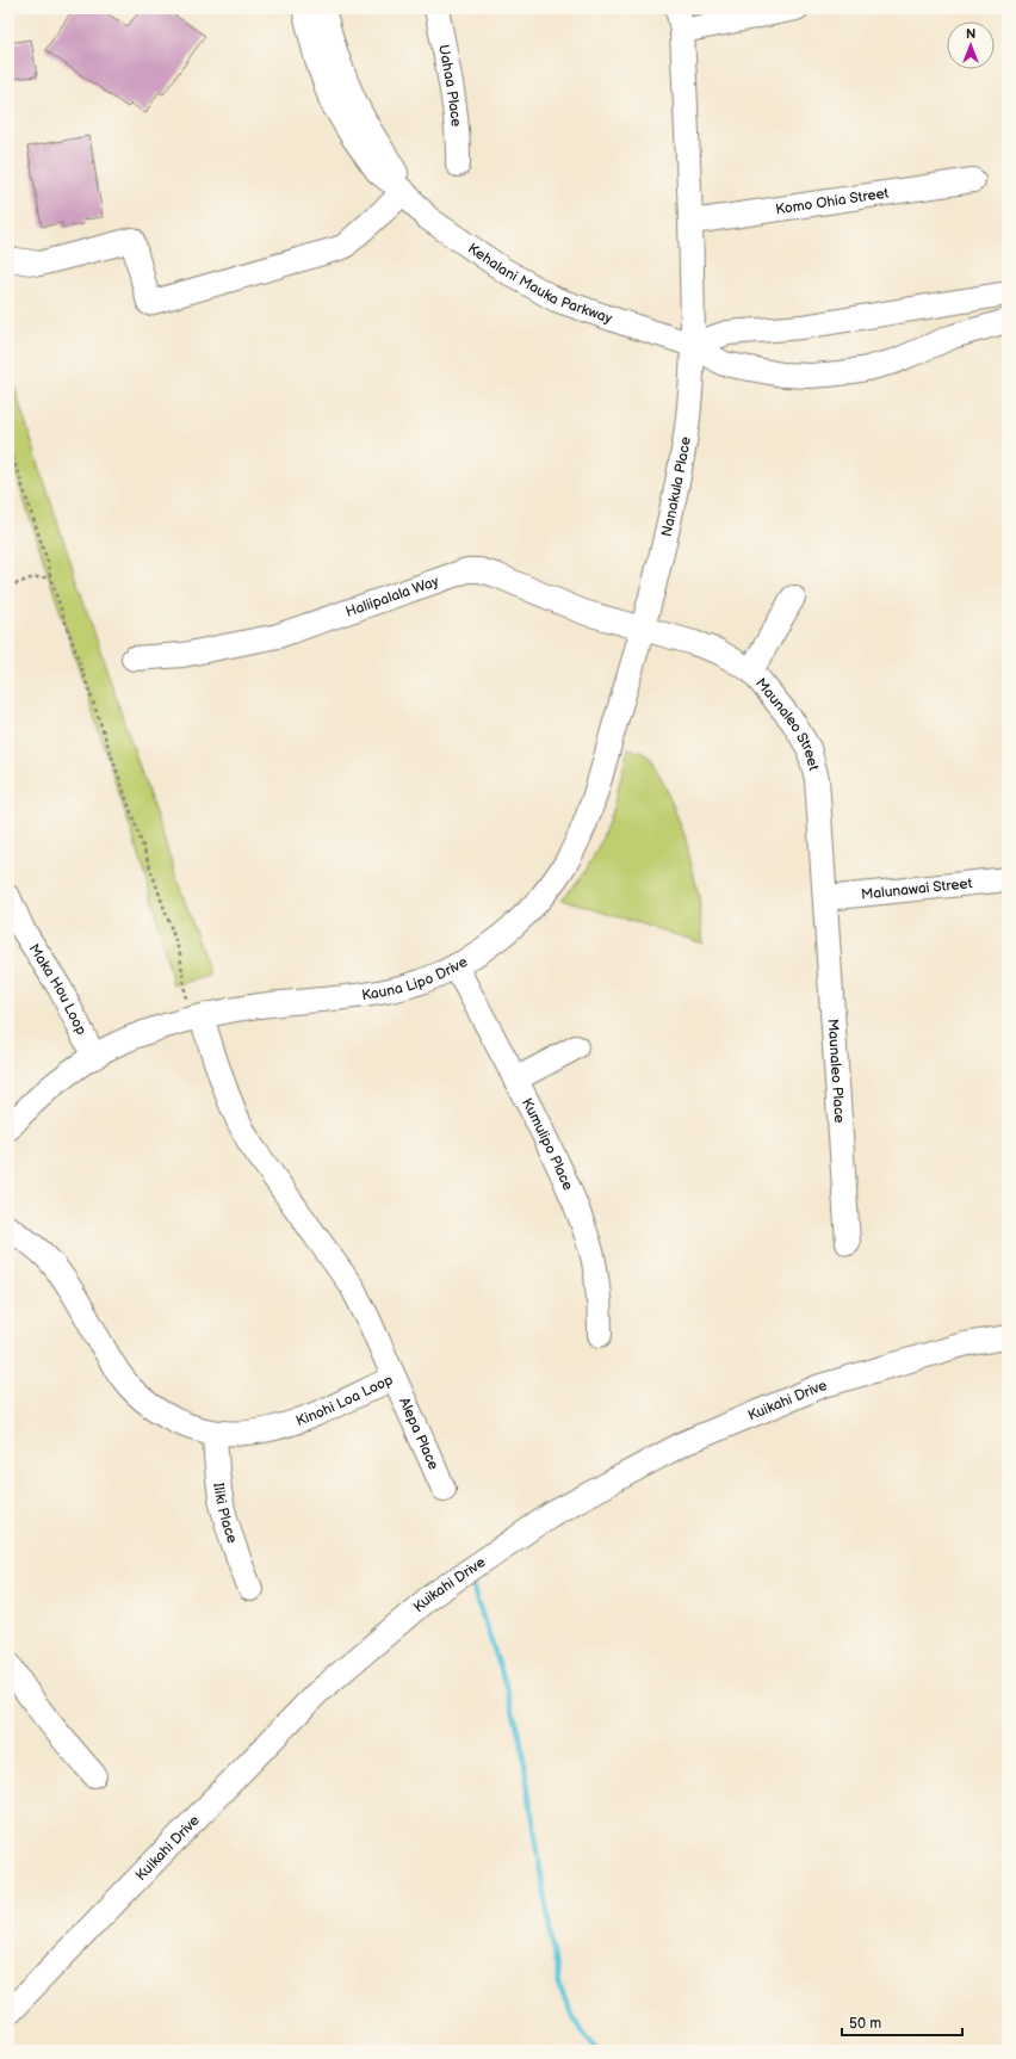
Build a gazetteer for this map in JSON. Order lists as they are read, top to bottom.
{
  "streets": {
    "street": [
      "Uahaa Place",
      "Komo Ohia Street",
      "Kehalani Mauka Parkway",
      "Nanakula Place",
      "Haliipalala Way",
      "Maunaleo Street",
      "Malunawai Street",
      "Kauna Lipo Drive",
      "Maka Hou Loop",
      "Maunaleo Place",
      "Kumulipo Place",
      "Kinohi Loa Loop",
      "Kuikahi Drive",
      "Alepa Place",
      "Iliki Place"
    ]
  },
  "crossings": [
    ["Kehalani Mauka Parkway", "Nanakula Place"],
    ["Nanakula Place", "Haliipalala Way"],
    ["Nanakula Place", "Maunaleo Street"],
    ["Nanakula Place", "Kauna Lipo Drive"],
    ["Haliipalala Way", "Maunaleo Street"],
    ["Haliipalala Way", "Kauna Lipo Drive"],
    ["Maunaleo Street", "Malunawai Street"],
    ["Maunaleo Street", "Kauna Lipo Drive"],
    ["Maunaleo Street", "Maunaleo Place"],
    ["Malunawai Street", "Maunaleo Place"],
    ["Kauna Lipo Drive", "Maka Hou Loop"],
    ["Kauna Lipo Drive", "Kumulipo Place"],
    ["Kauna Lipo Drive", "Kinohi Loa Loop"],
    ["Kinohi Loa Loop", "Alepa Place"],
    ["Kinohi Loa Loop", "Iliki Place"]
  ],
  "scale_bar": "50 m",
  "north": "top"
}
